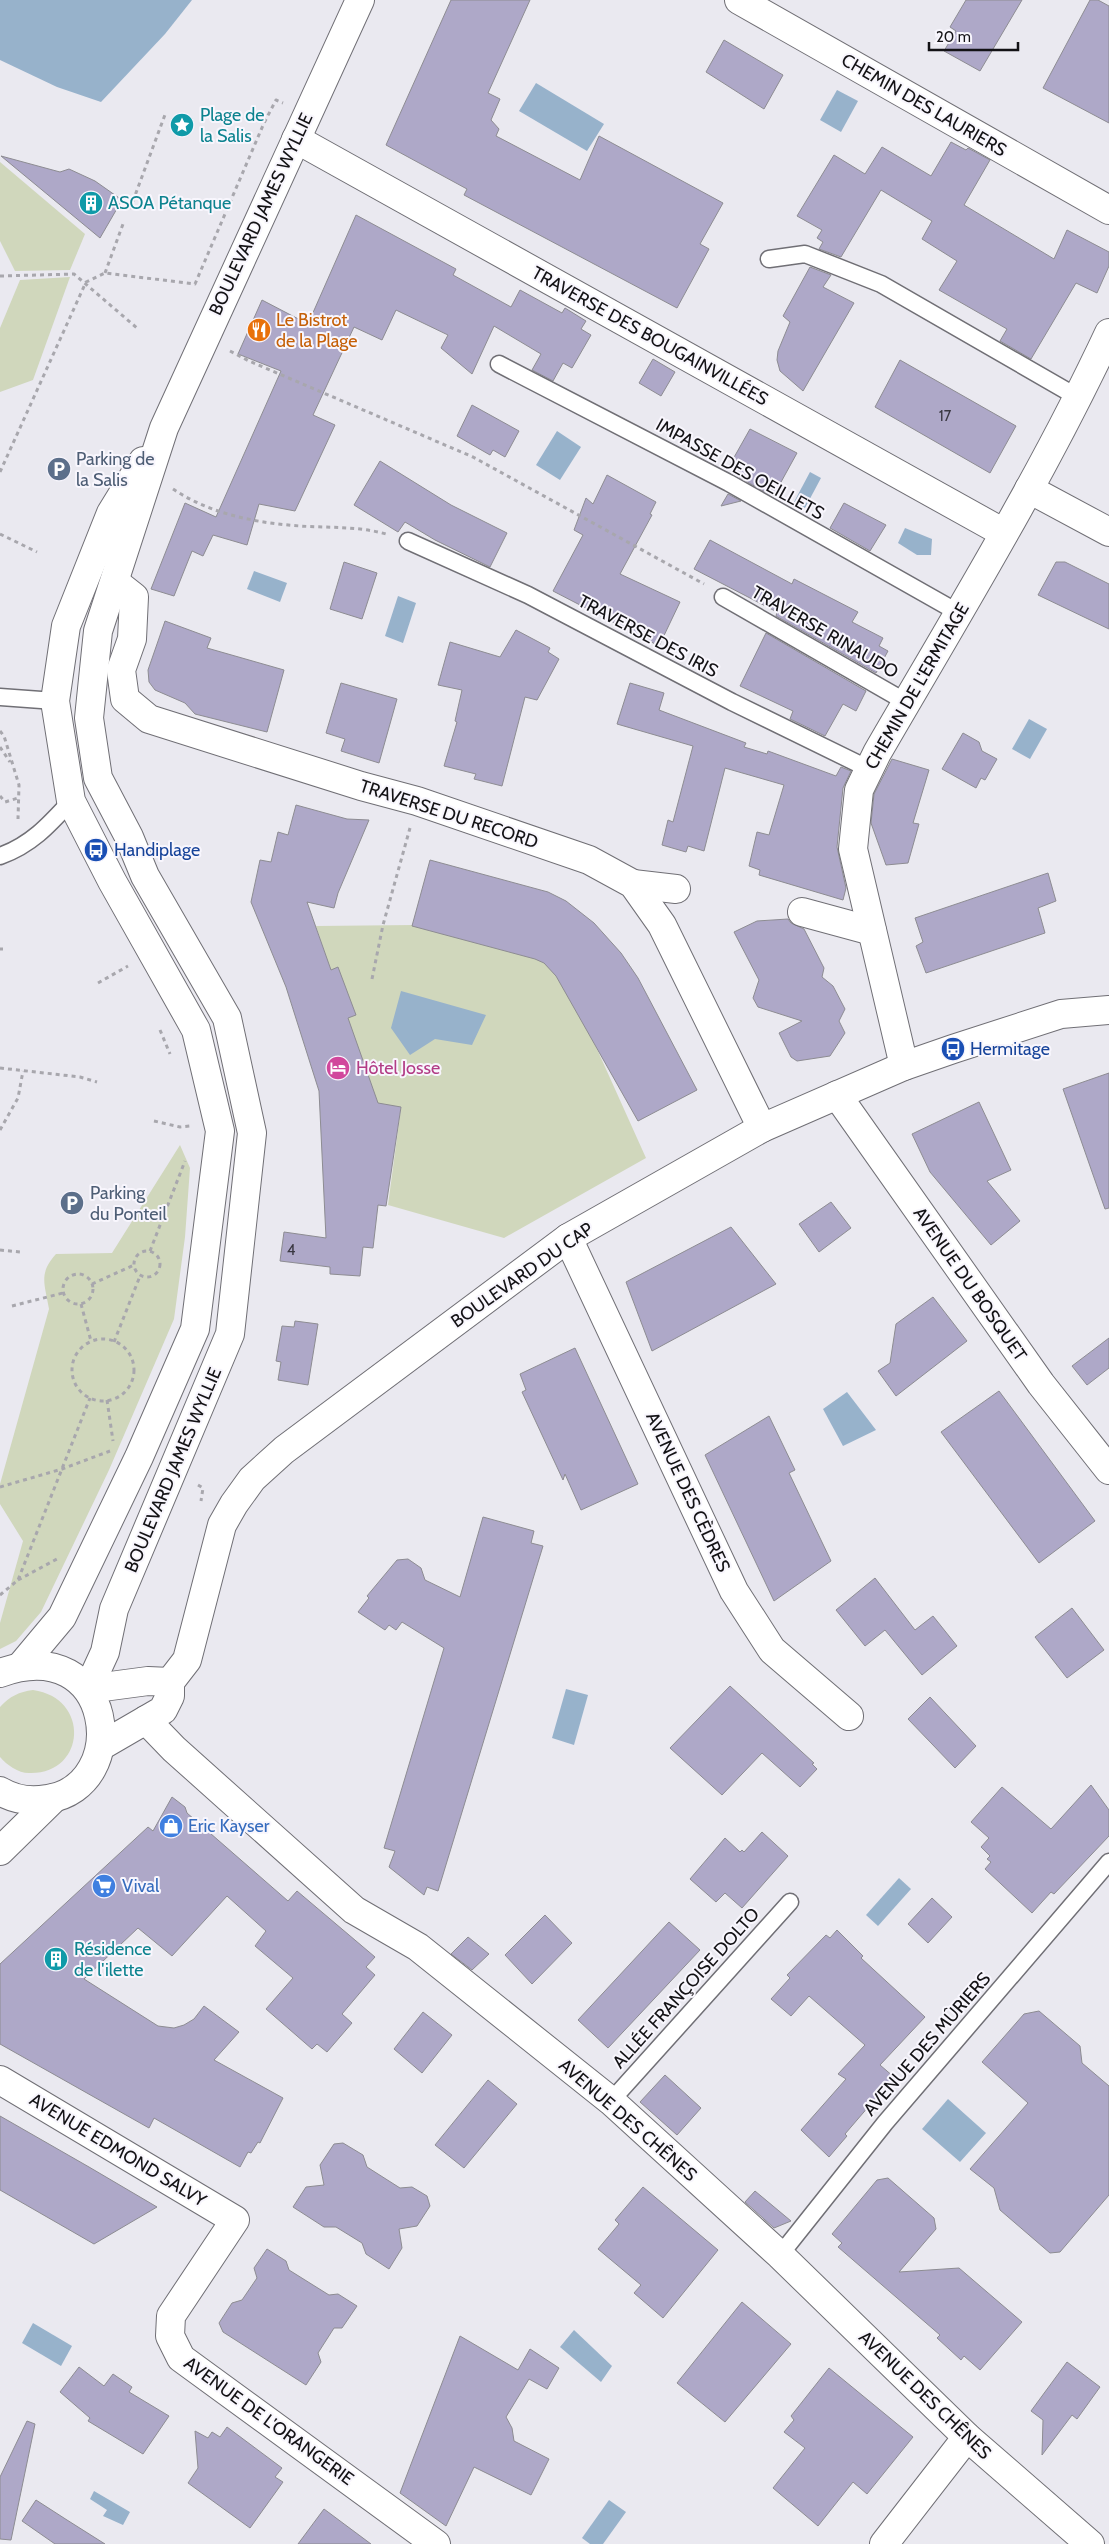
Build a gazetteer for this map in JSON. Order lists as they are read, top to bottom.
{
  "streets": {
    "street": [
      "CHEMIN DES LAURIERS",
      "BOULEVARD JAMES WYLLIE",
      "TRAVERSE DES BOUGAINVILLÉES",
      "CHEMIN DE L'ERMITAGE",
      "TRAVERSE DU RECORD",
      "BOULEVARD DU CAP",
      "AVENUE DU BOSQUET",
      "AVENUE DES CÈDRES",
      "AVENUE DES CHÊNES",
      "AVENUE EDMOND SALVY",
      "AVENUE DE L'ORANGERIE"
    ],
    "lane": [
      "IMPASSE DES OEILLETS",
      "TRAVERSE RINAUDO",
      "TRAVERSE DES IRIS",
      "ALLÉE FRANÇOISE DOLTO",
      "AVENUE DES MÛRIERS"
    ]
  },
  "crossings": [
    ["BOULEVARD JAMES WYLLIE", "TRAVERSE DES BOUGAINVILLÉES"],
    ["BOULEVARD JAMES WYLLIE", "TRAVERSE DU RECORD"],
    ["BOULEVARD JAMES WYLLIE", "AVENUE DES CHÊNES"],
    ["TRAVERSE DES BOUGAINVILLÉES", "CHEMIN DE L'ERMITAGE"],
    ["IMPASSE DES OEILLETS", "CHEMIN DE L'ERMITAGE"],
    ["TRAVERSE RINAUDO", "CHEMIN DE L'ERMITAGE"],
    ["TRAVERSE DES IRIS", "CHEMIN DE L'ERMITAGE"],
    ["CHEMIN DE L'ERMITAGE", "BOULEVARD DU CAP"],
    ["TRAVERSE DU RECORD", "BOULEVARD DU CAP"],
    ["BOULEVARD DU CAP", "AVENUE DU BOSQUET"],
    ["BOULEVARD DU CAP", "AVENUE DES CÈDRES"],
    ["BOULEVARD DU CAP", "AVENUE DES CHÊNES"],
    ["ALLÉE FRANÇOISE DOLTO", "AVENUE DES CHÊNES"],
    ["AVENUE DES MÛRIERS", "AVENUE DES CHÊNES"],
    ["AVENUE EDMOND SALVY", "AVENUE DE L'ORANGERIE"]
  ],
  "places": {
    "place": ["Plage de la Salis"],
    "building": ["ASOA Pétanque", "Résidence de l'ilette"],
    "restaurant": ["Le Bistrot de la Plage"],
    "parking": ["Parking de la Salis", "Parking du Ponteil"],
    "bus stop": ["Handiplage", "Hermitage"],
    "hotel": ["Hôtel Josse"],
    "shop": ["Eric Kayser"],
    "supermarket": ["Vival"]
  },
  "house_numbers": ["17", "4"],
  "scale_bar": "20 m"
}
